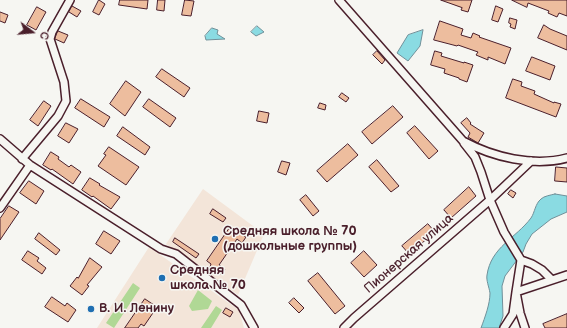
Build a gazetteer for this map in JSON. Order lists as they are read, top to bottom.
{
  "streets": {
    "street": ["Пионерская улица"]
  },
  "places": ["Средняя школа № 70 (дошкольные группы)", "Средняя школа № 70", "В. И. Ленину"],
  "north": "right"
}
